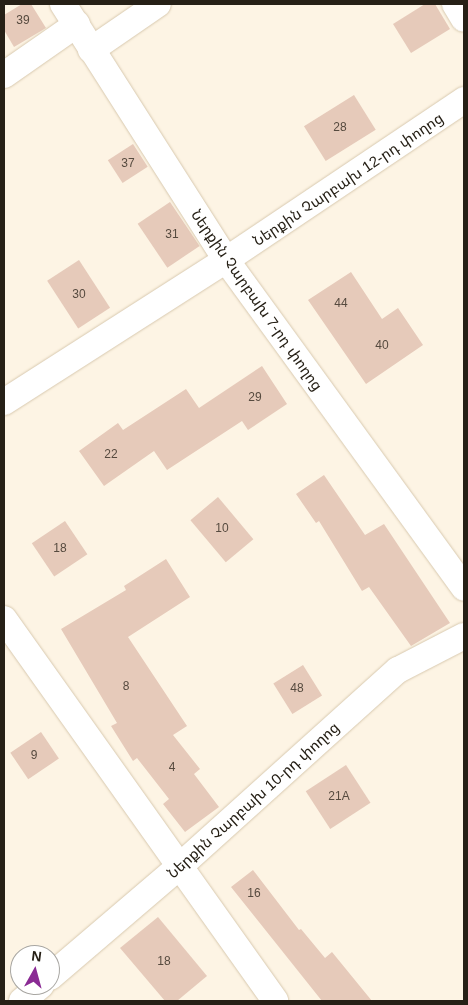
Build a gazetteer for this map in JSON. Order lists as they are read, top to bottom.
{
  "streets": {
    "street": ["Ներքին Չարբախ 12-րդ փողոց", "Ներքին Չարբախ 7-րդ փողոց", "Ներքին Չարբախ 10-րդ փողոց"]
  },
  "crossings": [
    ["Ներքին Չարբախ 12-րդ փողոց", "Ներքին Չարբախ 7-րդ փողոց"]
  ],
  "house_numbers": [
    "39",
    "28",
    "37",
    "31",
    "30",
    "44",
    "40",
    "29",
    "22",
    "10",
    "18",
    "8",
    "48",
    "9",
    "4",
    "21A",
    "16",
    "18"
  ],
  "north": "top"
}
